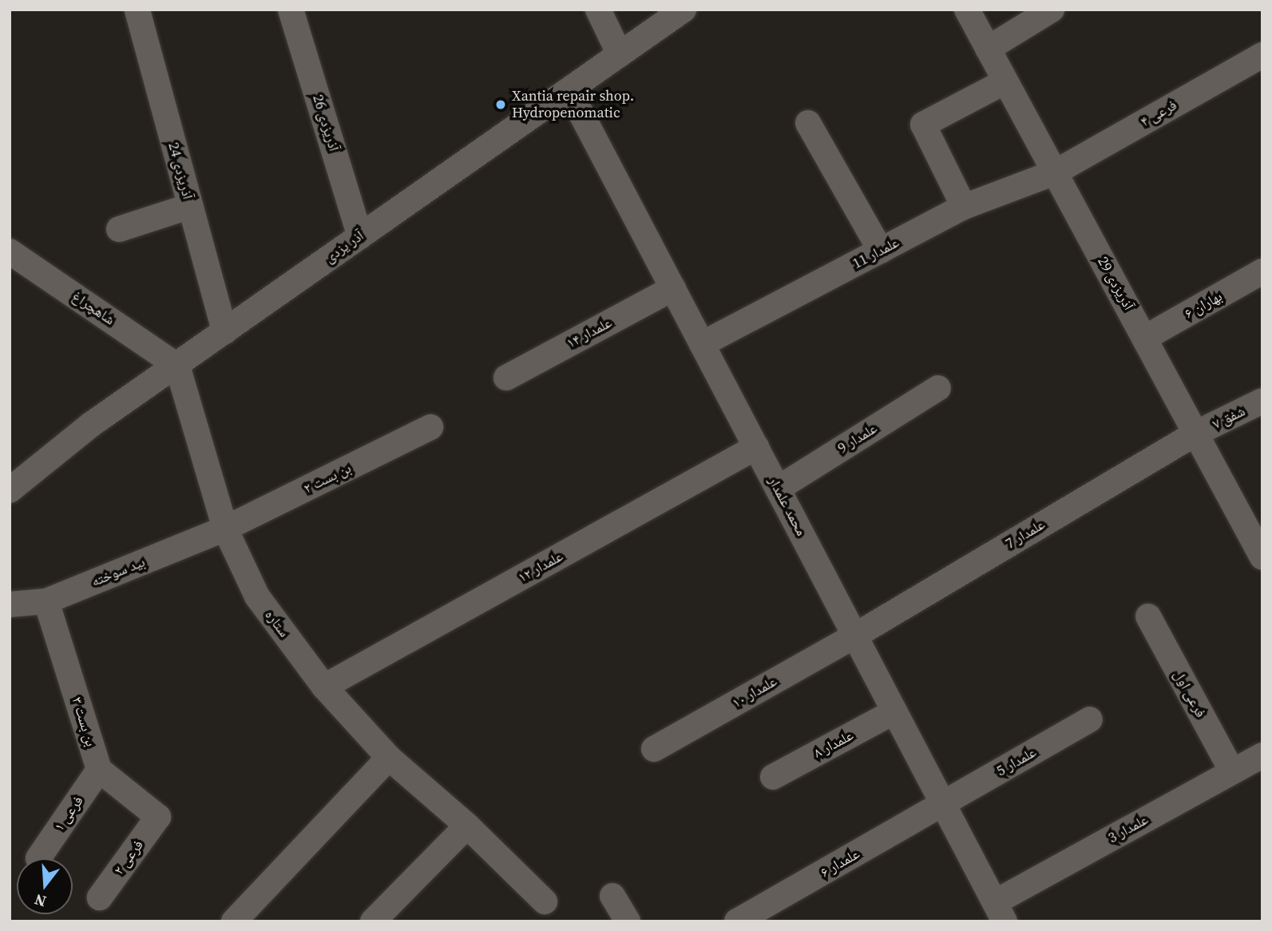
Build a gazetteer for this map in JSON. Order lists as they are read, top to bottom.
{
  "streets": {
    "street": [
      "فرعی ۴",
      "آذریزدی 26",
      "آذریزدی 24",
      "آذر یزدی",
      "علمدار 11",
      "آذریزدی 29",
      "بهاران ۶",
      "شاهچراغ",
      "علمدار ۱۴",
      "شفق ۷",
      "علمدار 9",
      "بن بست ۲",
      "محمد علمدار",
      "علمدار 7",
      "علمدار ۱۲",
      "بید سوخته",
      "ستاره",
      "علمدار ۱۰",
      "فرعی اول",
      "بن بست ۳",
      "علمدار ۸",
      "علمدار 5",
      "فرعی ۱",
      "علمدار 3",
      "فرعی ۲",
      "علمدار ۶"
    ]
  },
  "crossings": [
    ["فرعی ۴", "علمدار 11"],
    ["فرعی ۴", "آذریزدی 29"],
    ["آذریزدی 26", "آذر یزدی"],
    ["آذریزدی 24", "آذر یزدی"],
    ["آذر یزدی", "شاهچراغ"],
    ["آذر یزدی", "محمد علمدار"],
    ["آذر یزدی", "ستاره"],
    ["علمدار 11", "آذریزدی 29"],
    ["علمدار 11", "محمد علمدار"],
    ["آذریزدی 29", "بهاران ۶"],
    ["آذریزدی 29", "شفق ۷"],
    ["آذریزدی 29", "علمدار 7"],
    ["شاهچراغ", "ستاره"],
    ["علمدار ۱۴", "محمد علمدار"],
    ["شفق ۷", "علمدار 7"],
    ["علمدار 9", "محمد علمدار"],
    ["بن بست ۲", "بید سوخته"],
    ["بن بست ۲", "ستاره"],
    ["محمد علمدار", "علمدار 7"],
    ["محمد علمدار", "علمدار ۱۲"],
    ["محمد علمدار", "علمدار ۱۰"],
    ["محمد علمدار", "علمدار ۸"],
    ["محمد علمدار", "علمدار 5"],
    ["محمد علمدار", "علمدار 3"],
    ["محمد علمدار", "علمدار ۶"],
    ["علمدار 7", "علمدار ۱۰"],
    ["علمدار ۱۲", "ستاره"],
    ["بید سوخته", "ستاره"],
    ["بید سوخته", "بن بست ۳"],
    ["فرعی اول", "علمدار 3"],
    ["بن بست ۳", "فرعی ۱"],
    ["بن بست ۳", "فرعی ۲"],
    ["علمدار 5", "علمدار ۶"],
    ["فرعی ۱", "فرعی ۲"]
  ],
  "places": ["Xantia repair shop. Hydropenomatic"],
  "north": "bottom"
}
